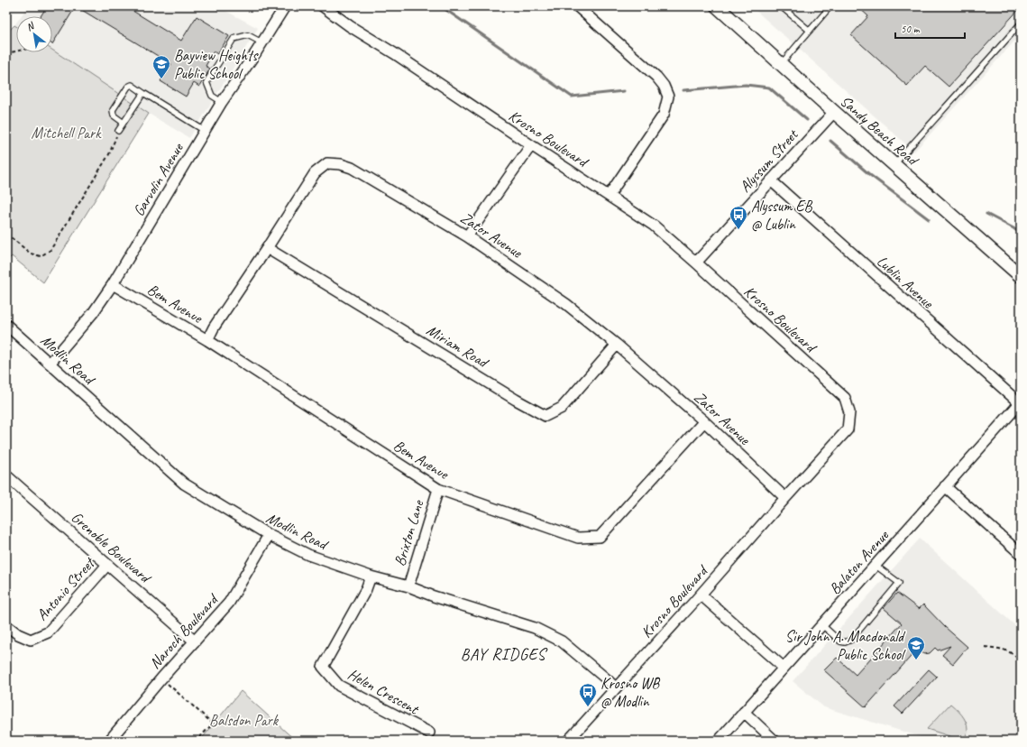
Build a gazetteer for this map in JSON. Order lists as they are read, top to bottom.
{
  "streets": {
    "street": [
      "Sandy Beach Road",
      "Krosno Boulevard",
      "Alyssum Street",
      "Garvolin Avenue",
      "Zator Avenue",
      "Lublin Avenue",
      "Bem Avenue",
      "Miriam Road",
      "Modlin Road",
      "Brixton Lane",
      "Grenoble Boulevard",
      "Balaton Avenue",
      "Antonio Street",
      "Naroch Boulevard",
      "Helen Crescent"
    ]
  },
  "crossings": [
    ["Sandy Beach Road", "Alyssum Street"],
    ["Krosno Boulevard", "Alyssum Street"],
    ["Krosno Boulevard", "Zator Avenue"],
    ["Krosno Boulevard", "Modlin Road"],
    ["Alyssum Street", "Lublin Avenue"],
    ["Garvolin Avenue", "Bem Avenue"],
    ["Garvolin Avenue", "Modlin Road"],
    ["Zator Avenue", "Bem Avenue"],
    ["Zator Avenue", "Miriam Road"],
    ["Lublin Avenue", "Balaton Avenue"],
    ["Bem Avenue", "Brixton Lane"],
    ["Modlin Road", "Brixton Lane"],
    ["Modlin Road", "Naroch Boulevard"],
    ["Modlin Road", "Helen Crescent"],
    ["Grenoble Boulevard", "Antonio Street"],
    ["Grenoble Boulevard", "Naroch Boulevard"]
  ],
  "districts": ["BAY RIDGES"],
  "parks": ["Mitchell Park", "Balsdon Park"],
  "places": {
    "school or university": ["Bayview Heights Public School", "Sir John A. Macdonald Public School"],
    "bus stop": ["Alyssum EB @ Lublin", "Krosno WB @ Modlin"]
  },
  "scale_bar": "50 m",
  "north": "top left"
}
